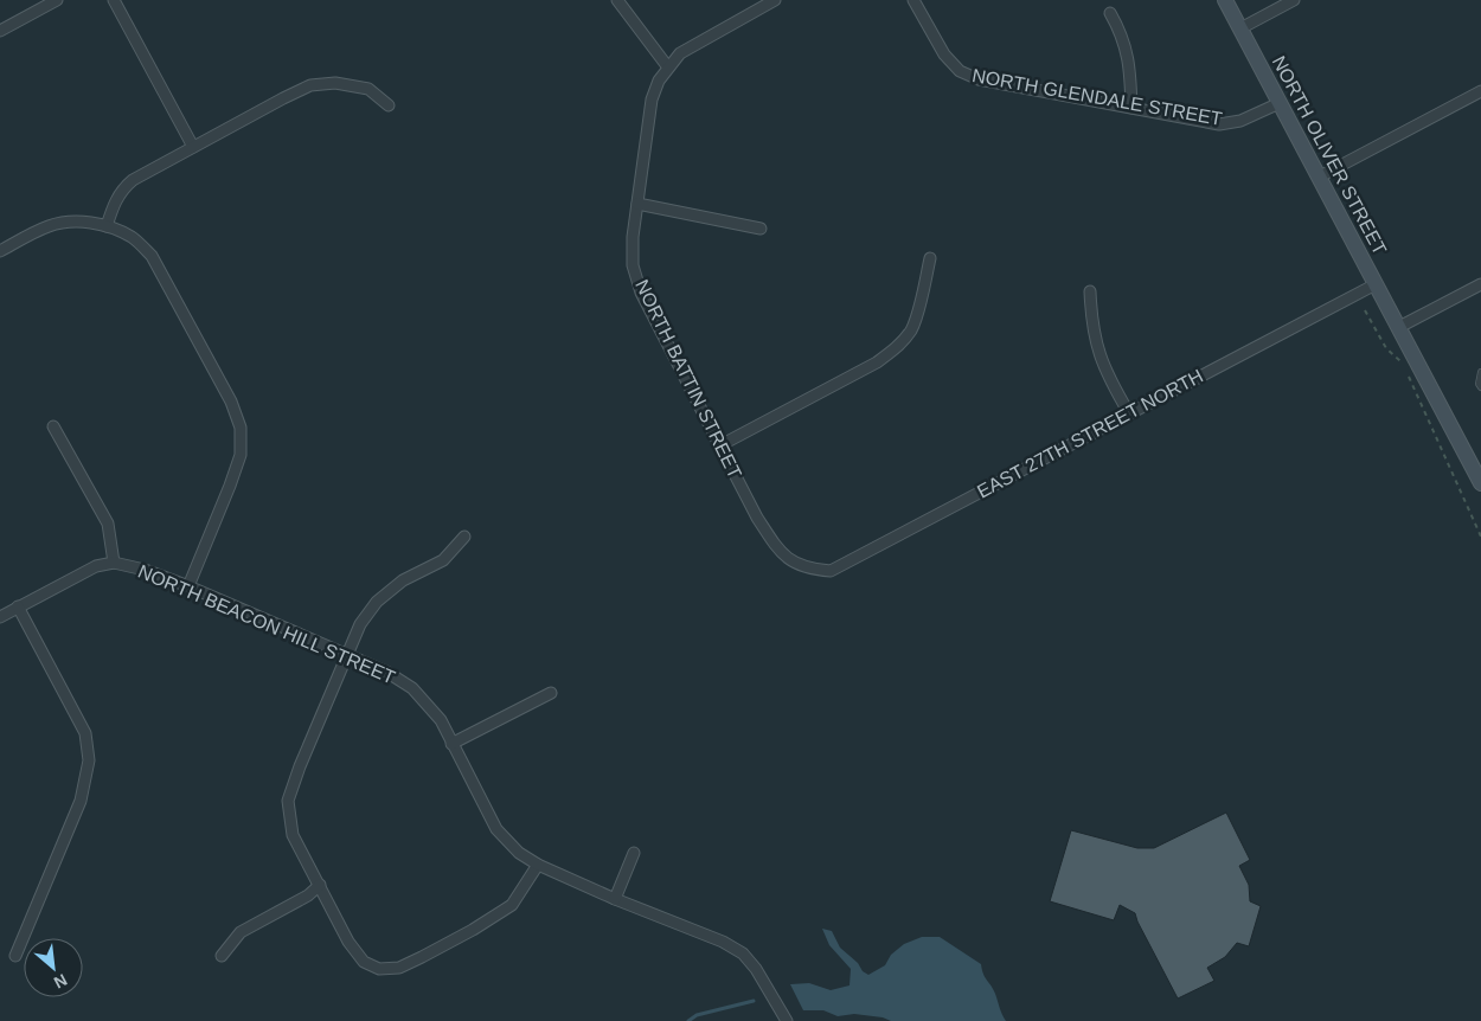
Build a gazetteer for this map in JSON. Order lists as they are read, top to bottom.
{
  "streets": {
    "main road": ["NORTH OLIVER STREET"],
    "street": [
      "NORTH GLENDALE STREET",
      "NORTH BATTIN STREET",
      "EAST 27TH STREET NORTH",
      "NORTH BEACON HILL STREET"
    ]
  },
  "crossings": [
    ["NORTH GLENDALE STREET", "NORTH OLIVER STREET"],
    ["NORTH OLIVER STREET", "EAST 27TH STREET NORTH"],
    ["NORTH BATTIN STREET", "EAST 27TH STREET NORTH"]
  ],
  "north": "bottom right"
}
